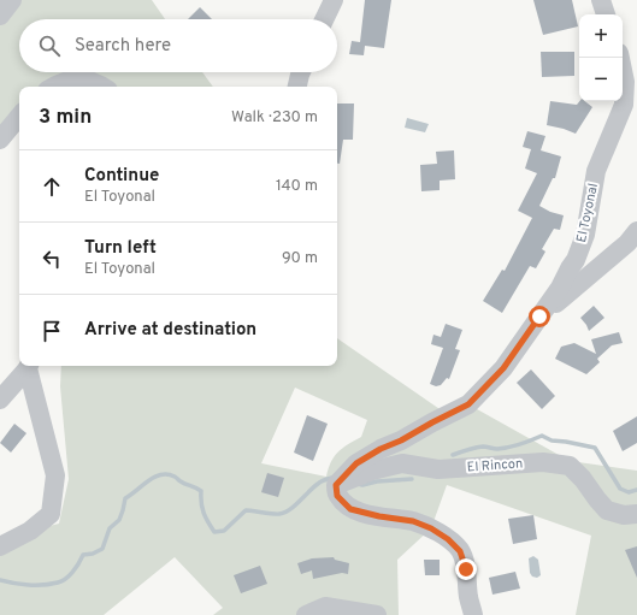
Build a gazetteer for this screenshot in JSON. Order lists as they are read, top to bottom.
{
  "streets": {
    "street": ["El Toyonal", "El Rincon"]
  },
  "crossings": [
    ["El Toyonal", "El Rincon"]
  ],
  "page": {
    "map_buttons": ["+", "−"],
    "search": "Search here",
    "heading": ["3 min", "Walk · 230 m"],
    "list": [
      ["Continue", "El Toyonal", "140 m"],
      ["Turn left", "El Toyonal", "90 m"],
      "Arrive at destination"
    ]
  }
}
